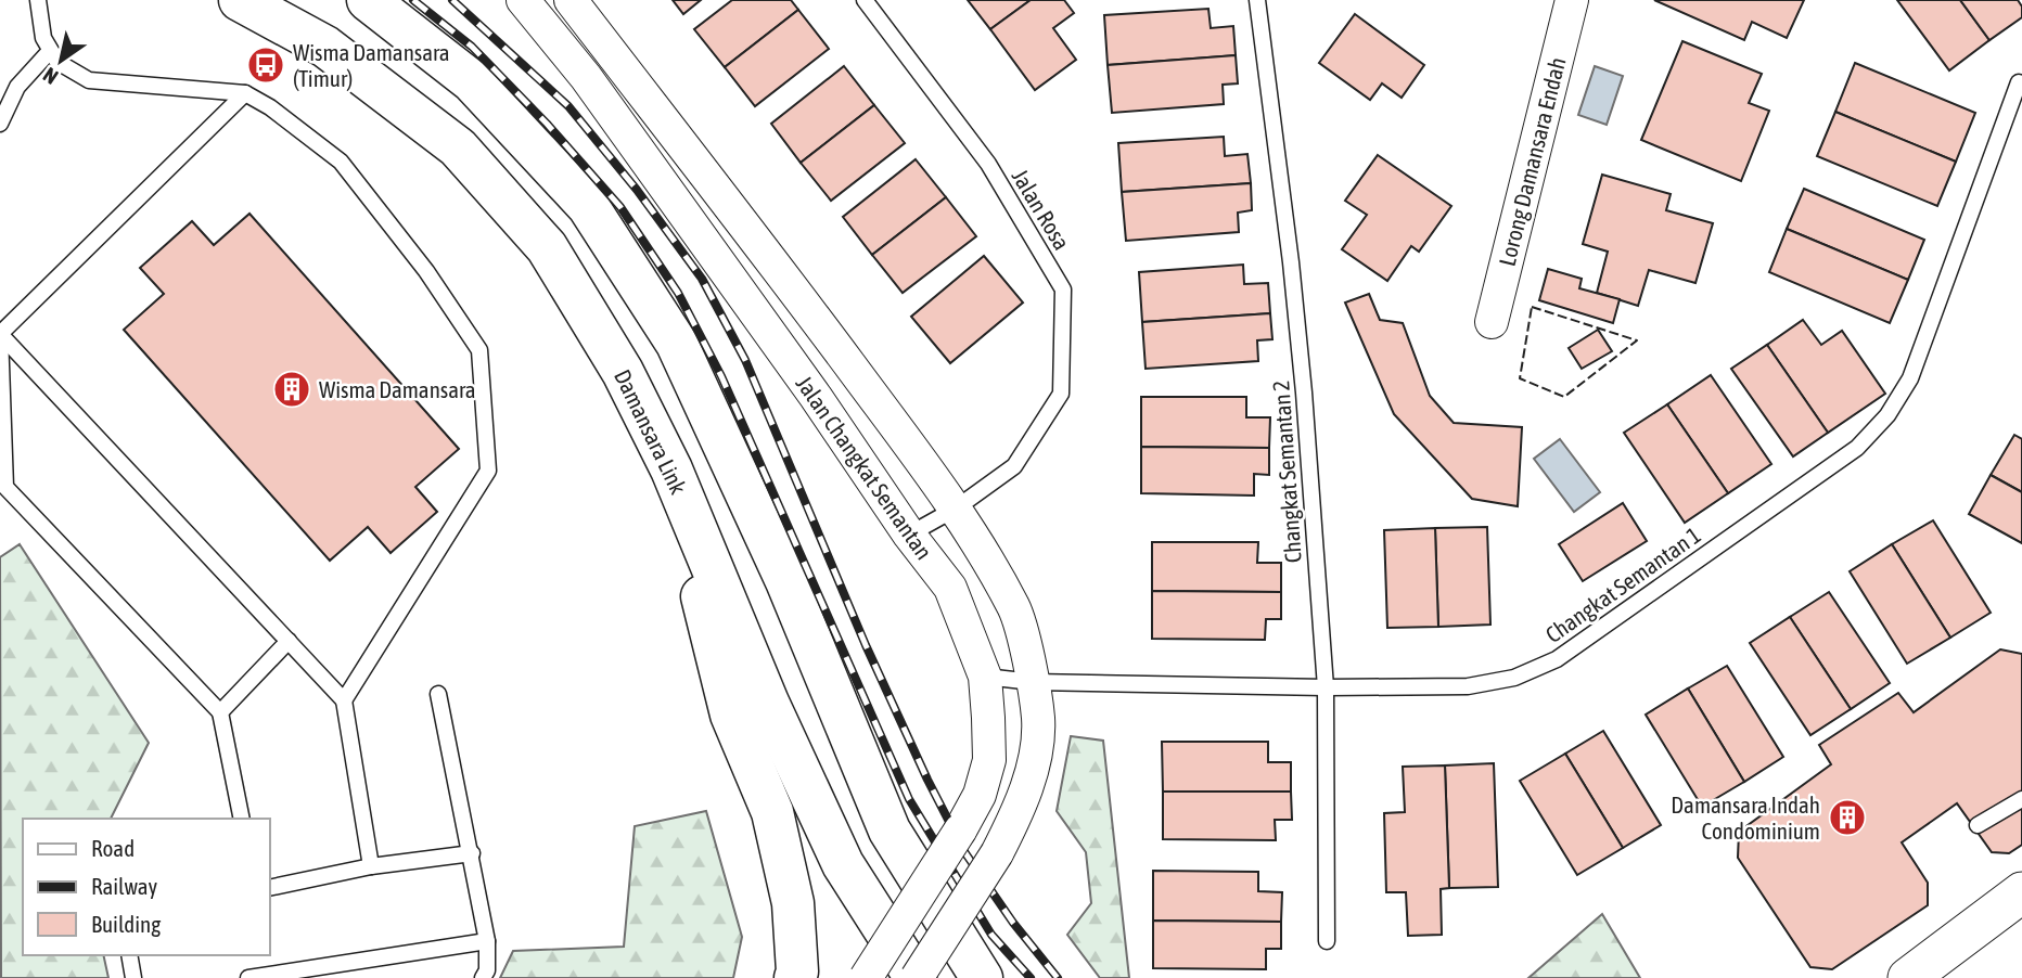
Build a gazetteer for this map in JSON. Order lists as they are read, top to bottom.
{
  "streets": {
    "highway": ["Damansara Link"],
    "street": ["Lorong Damansara Endah", "Jalan Changkat Semantan"],
    "lane": ["Jalan Rosa", "Changkat Semantan 2", "Changkat Semantan 1"]
  },
  "crossings": [
    ["Jalan Rosa", "Jalan Changkat Semantan"],
    ["Damansara Link", "Jalan Changkat Semantan"],
    ["Jalan Changkat Semantan", "Changkat Semantan 1"],
    ["Changkat Semantan 2", "Changkat Semantan 1"]
  ],
  "places": {
    "bus stop": ["Wisma Damansara (Timur)"],
    "building": ["Wisma Damansara", "Damansara Indah Condominium"]
  },
  "legend": ["Road", "Railway", "Building"],
  "north": "bottom left"
}
